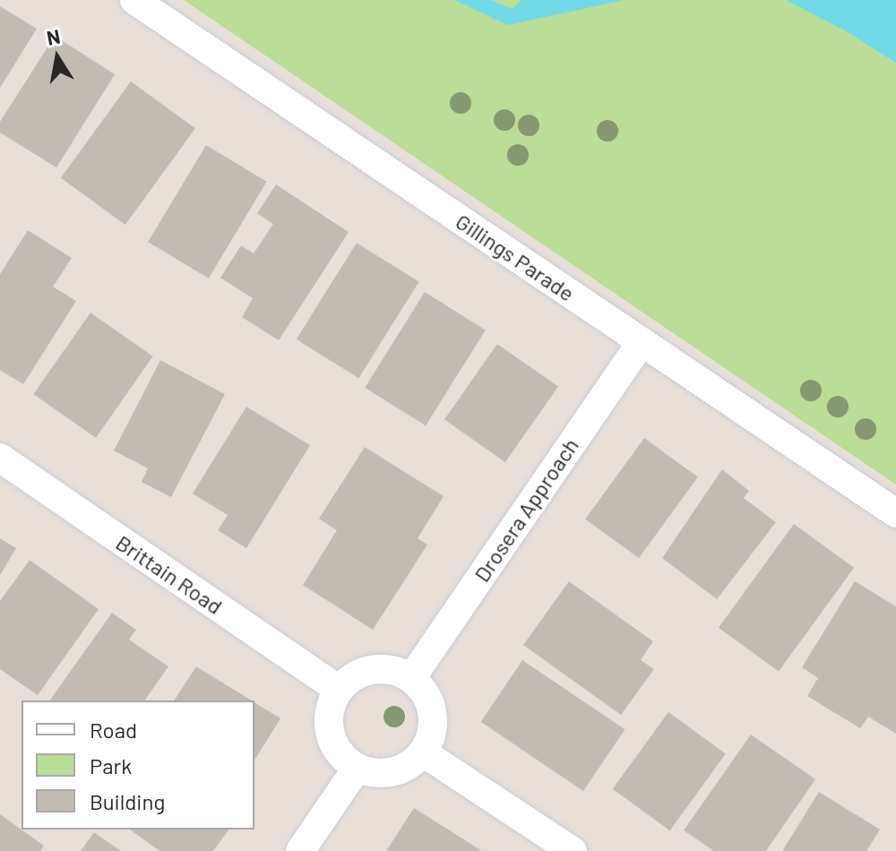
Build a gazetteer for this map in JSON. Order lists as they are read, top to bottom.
{
  "streets": {
    "street": ["Gillings Parade", "Drosera Approach", "Brittain Road"]
  },
  "crossings": [
    ["Gillings Parade", "Drosera Approach"],
    ["Drosera Approach", "Brittain Road"]
  ],
  "legend": ["Road", "Park", "Building"],
  "north": "top"
}
